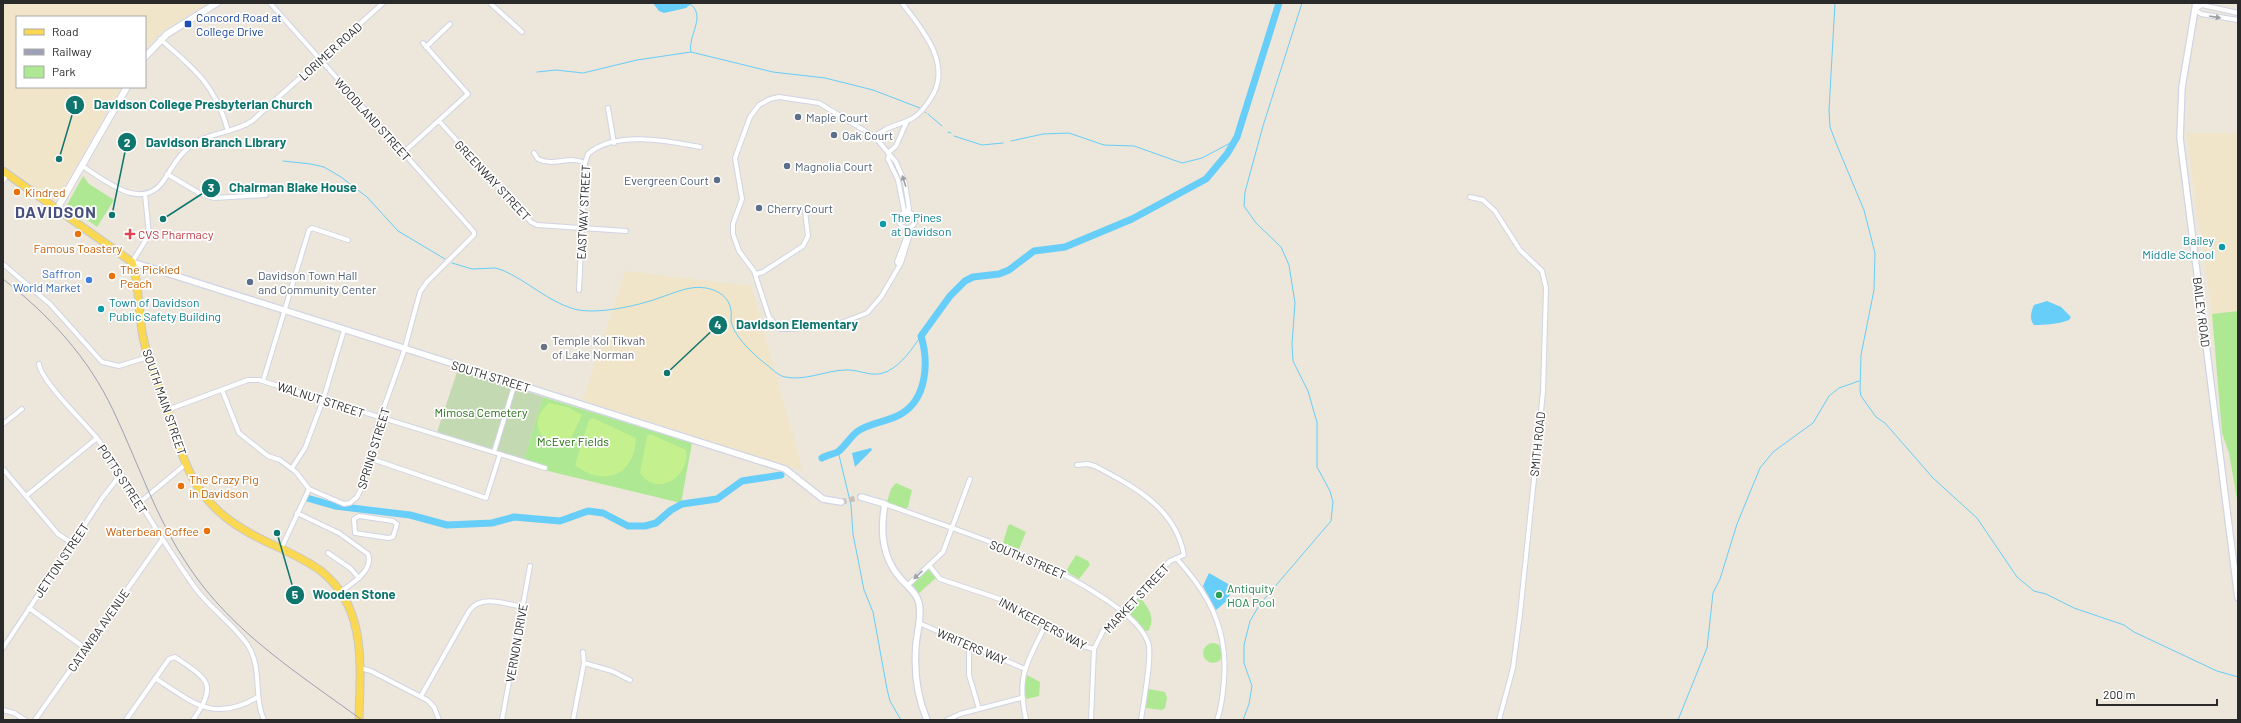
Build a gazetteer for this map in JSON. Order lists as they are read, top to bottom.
{
  "streets": {
    "main road": ["SOUTH MAIN STREET"],
    "street": [
      "LORIMER ROAD",
      "WOODLAND STREET",
      "GREENWAY STREET",
      "EASTWAY STREET",
      "BAILEY ROAD",
      "SOUTH STREET",
      "WALNUT STREET",
      "SMITH ROAD",
      "SPRING STREET",
      "POTTS STREET",
      "JETTON STREET",
      "MARKET STREET",
      "INN KEEPERS WAY",
      "CATAWBA AVENUE",
      "VERNON DRIVE",
      "WRITERS WAY"
    ]
  },
  "crossings": [
    ["LORIMER ROAD", "WOODLAND STREET"],
    ["WOODLAND STREET", "SPRING STREET"],
    ["GREENWAY STREET", "EASTWAY STREET"],
    ["SOUTH STREET", "SOUTH MAIN STREET"],
    ["SOUTH STREET", "SPRING STREET"],
    ["SOUTH STREET", "MARKET STREET"],
    ["WALNUT STREET", "SOUTH MAIN STREET"],
    ["WALNUT STREET", "SPRING STREET"],
    ["POTTS STREET", "JETTON STREET"],
    ["POTTS STREET", "CATAWBA AVENUE"],
    ["MARKET STREET", "INN KEEPERS WAY"]
  ],
  "districts": ["DAVIDSON"],
  "parks": ["Mimosa Cemetery", "McEver Fields"],
  "places": {
    "transit": ["Concord Road at College Drive"],
    "other": [
      "Maple Court",
      "Oak Court",
      "Davidson College Presbyterian Church",
      "Magnolia Court",
      "Evergreen Court",
      "Kindred",
      "Cherry Court",
      "Davidson Branch Library",
      "Chairman Blake House",
      "The Pines at Davidson",
      "Famous Toastery",
      "Bailey Middle School",
      "The Pickled Peach",
      "Saffron World Market",
      "Davidson Town Hall and Community Center",
      "Town of Davidson Public Safety Building",
      "Temple Kol Tikvah of Lake Norman",
      "Davidson Elementary",
      "The Crazy Pig in Davidson",
      "Waterbean Coffee",
      "Wooden Stone",
      "Antiquity HOA Pool"
    ],
    "health": ["CVS Pharmacy"]
  },
  "legend": ["Road", "Railway", "Park"],
  "scale_bar": "200 m"
}
